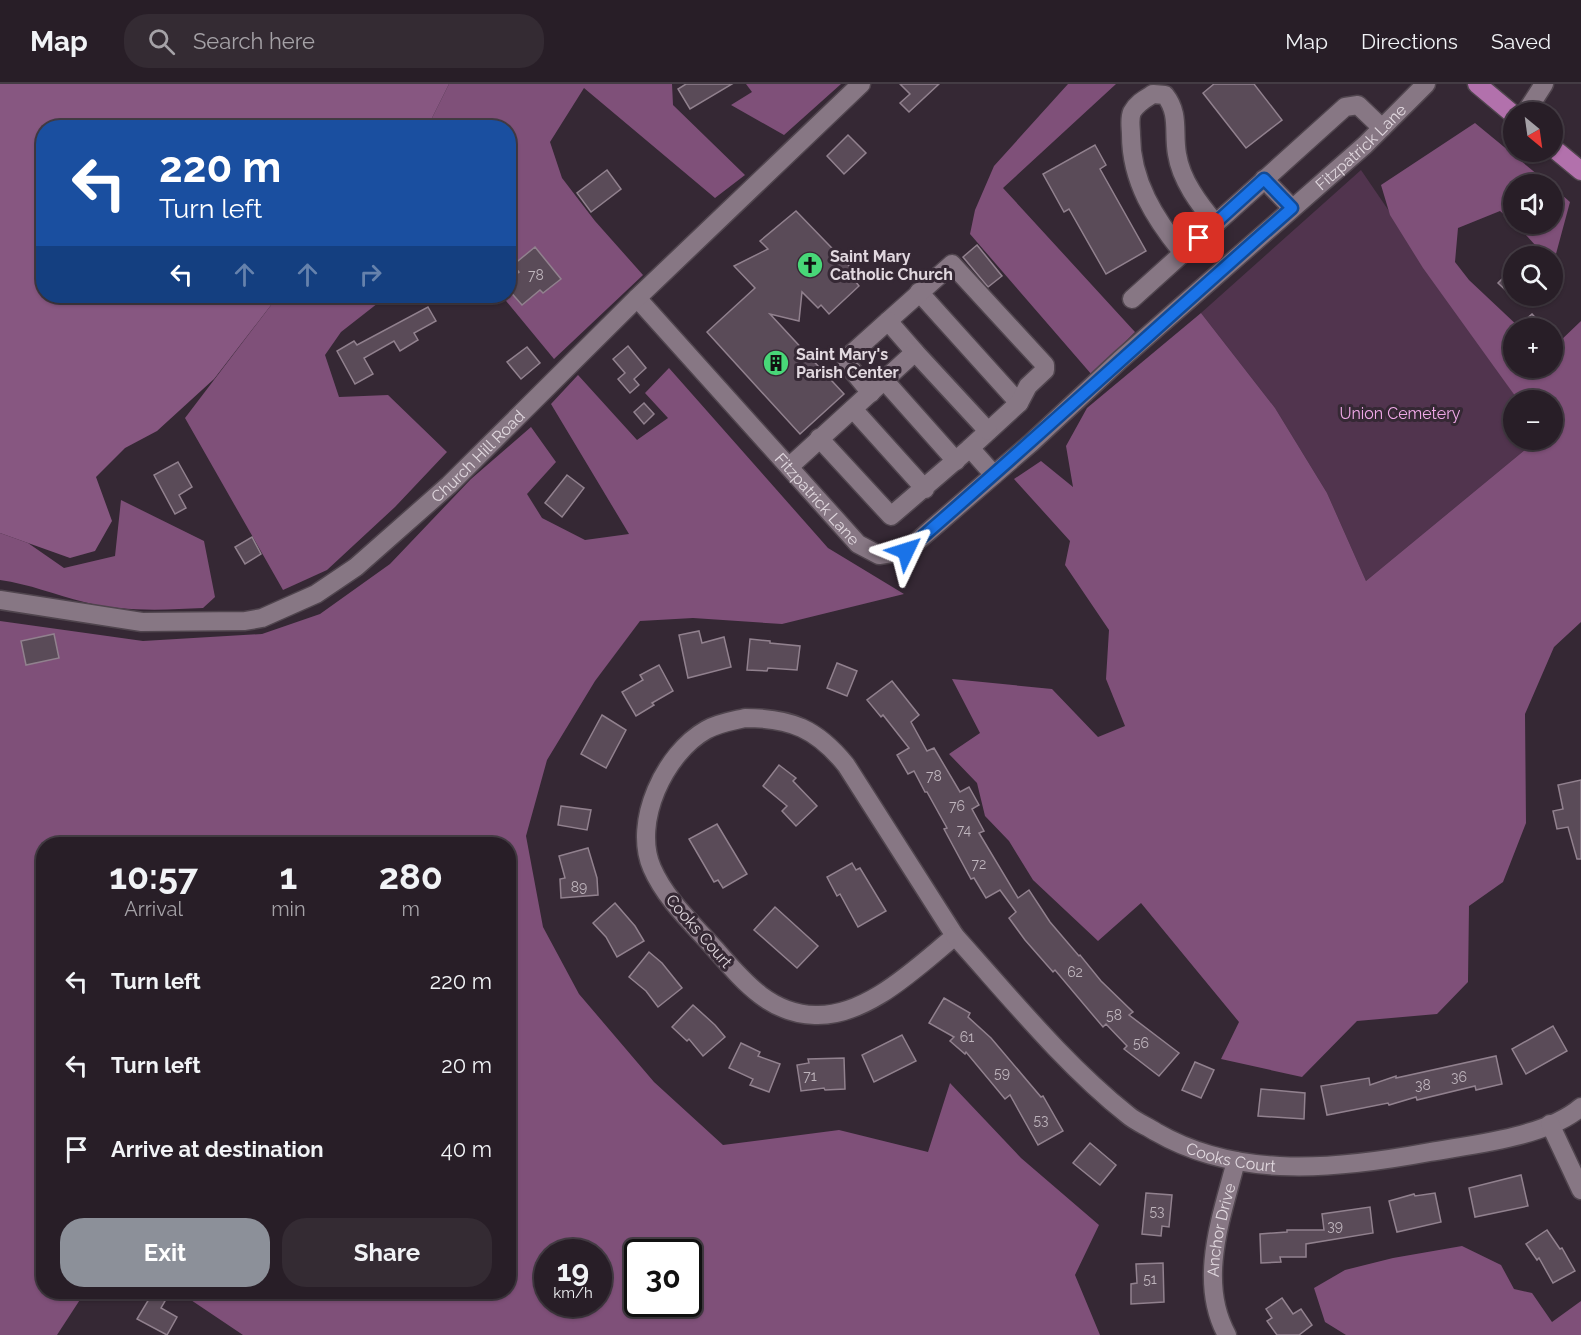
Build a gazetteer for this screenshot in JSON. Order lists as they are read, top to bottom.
{
  "streets": {
    "street": [
      "Fitzpatrick Lane",
      "Church Hill Road",
      "Cooks Court",
      "Anchor Drive"
    ]
  },
  "crossings": [
    ["Fitzpatrick Lane", "Church Hill Road"],
    ["Cooks Court", "Anchor Drive"]
  ],
  "parks": ["Union Cemetery"],
  "places": {
    "church": ["Saint Mary Catholic Church"],
    "building": ["Saint Mary's Parish Center"]
  },
  "house_numbers": [
    "78",
    "78",
    "76",
    "74",
    "72",
    "89",
    "62",
    "58",
    "61",
    "56",
    "59",
    "71",
    "36",
    "38",
    "53",
    "53",
    "39",
    "51"
  ],
  "north": "bottom right",
  "page": {
    "header": "Map",
    "search": "Search here",
    "nav": ["Map", "Directions", "Saved"],
    "map_buttons": ["+", "−"],
    "turn": ["220 m", "Turn left"],
    "eta": [
      "10:57",
      "Arrival",
      "1",
      "min",
      "280",
      "m"
    ],
    "list": [
      {
        "name": "Turn left",
        "value": "220 m"
      },
      {
        "name": "Turn left",
        "value": "20 m"
      },
      {
        "name": "Arrive at destination",
        "value": "40 m"
      }
    ],
    "buttons": ["Exit", "Share"],
    "speed": "19 km/h",
    "limit": "30"
  }
}
